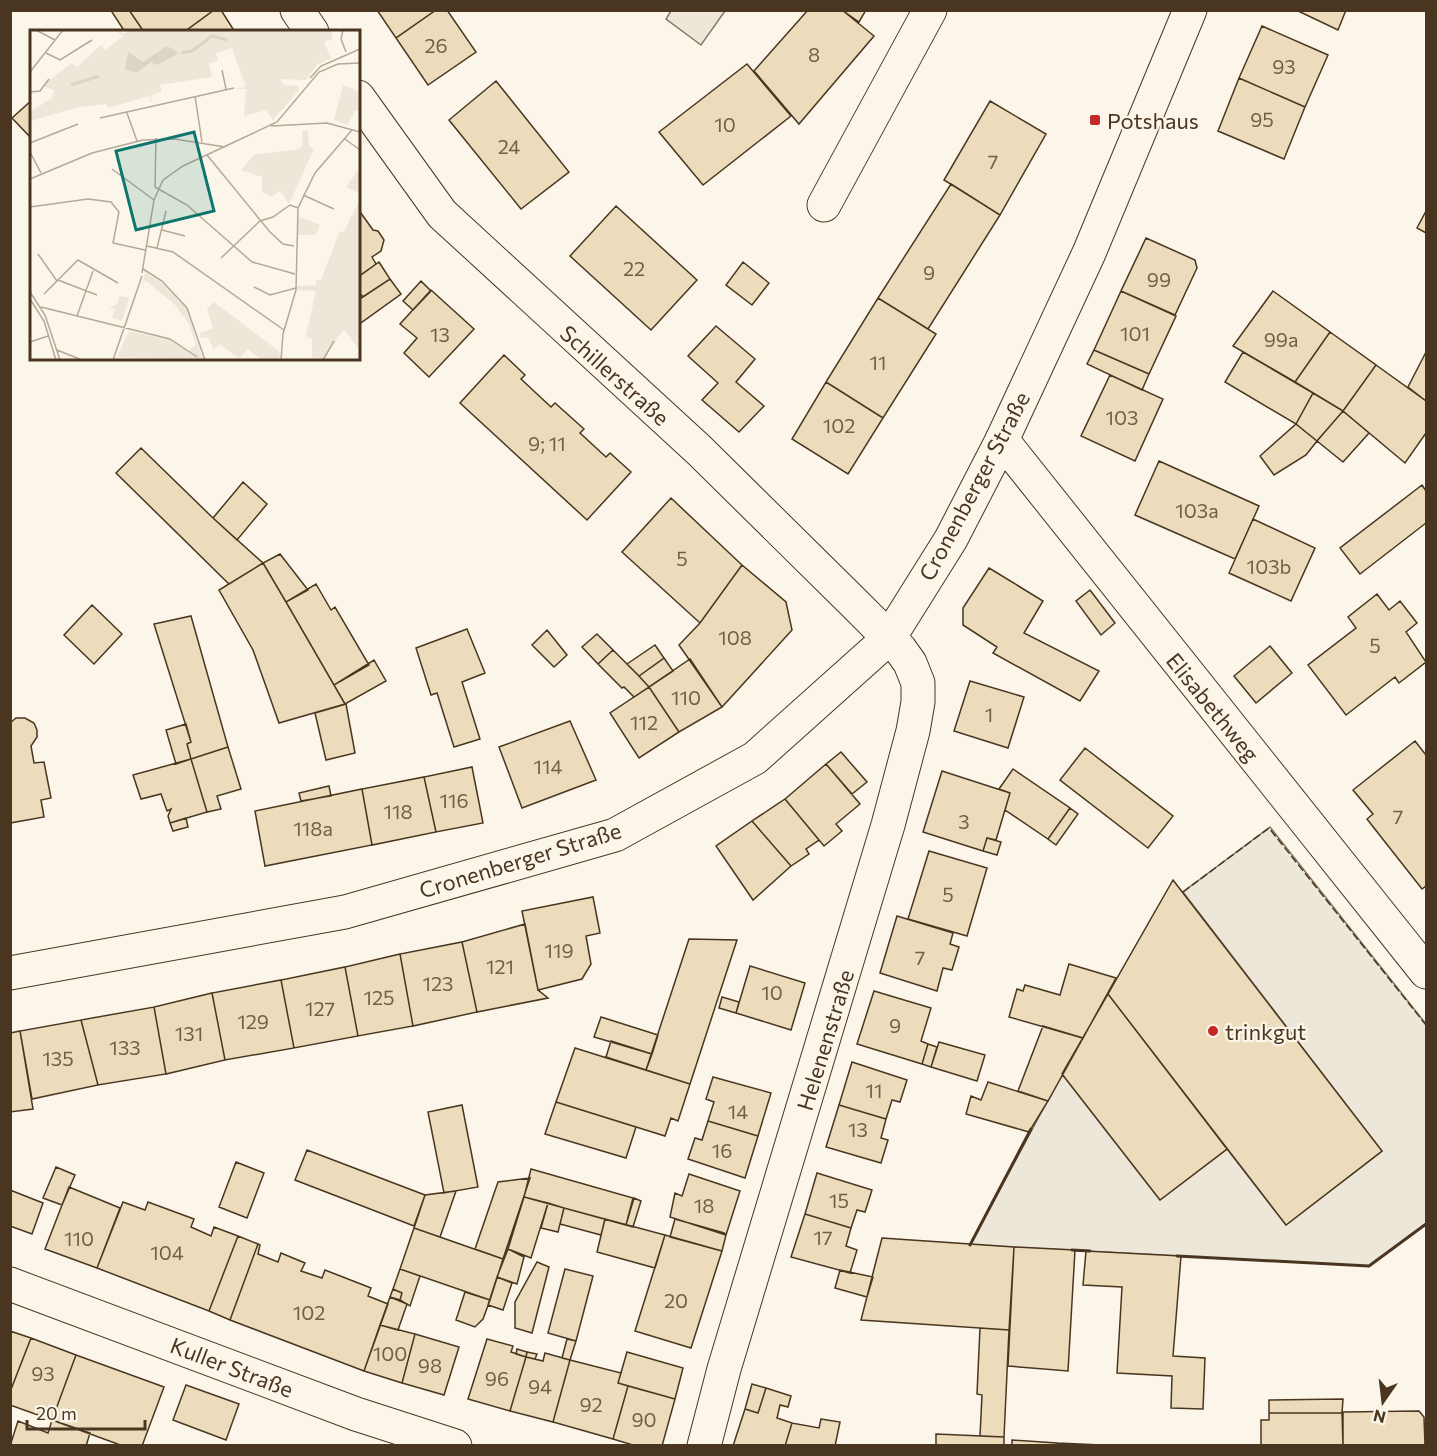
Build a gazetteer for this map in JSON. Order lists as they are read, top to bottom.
{
  "streets": {
    "street": [
      "Schillerstraße",
      "Cronenberger Straße",
      "Elisabethweg",
      "Helenenstraße",
      "Kuller Straße"
    ]
  },
  "crossings": [
    ["Schillerstraße", "Cronenberger Straße"],
    ["Schillerstraße", "Helenenstraße"],
    ["Cronenberger Straße", "Elisabethweg"],
    ["Cronenberger Straße", "Helenenstraße"]
  ],
  "places": {
    "transit": ["Potshaus"],
    "other": ["trinkgut"]
  },
  "house_numbers": [
    "26",
    "8",
    "93",
    "95",
    "10",
    "24",
    "7",
    "22",
    "9",
    "99",
    "101",
    "13",
    "99a",
    "11",
    "103",
    "102",
    "9; 11",
    "103a",
    "5",
    "103b",
    "108",
    "5",
    "110",
    "1",
    "112",
    "114",
    "116",
    "118",
    "7",
    "3",
    "118a",
    "5",
    "119",
    "7",
    "121",
    "123",
    "10",
    "125",
    "127",
    "129",
    "9",
    "131",
    "133",
    "135",
    "11",
    "14",
    "13",
    "16",
    "15",
    "18",
    "17",
    "110",
    "104",
    "20",
    "102",
    "100",
    "98",
    "93",
    "96",
    "94",
    "92",
    "90"
  ],
  "scale_bar": "20 m",
  "north": "bottom"
}
